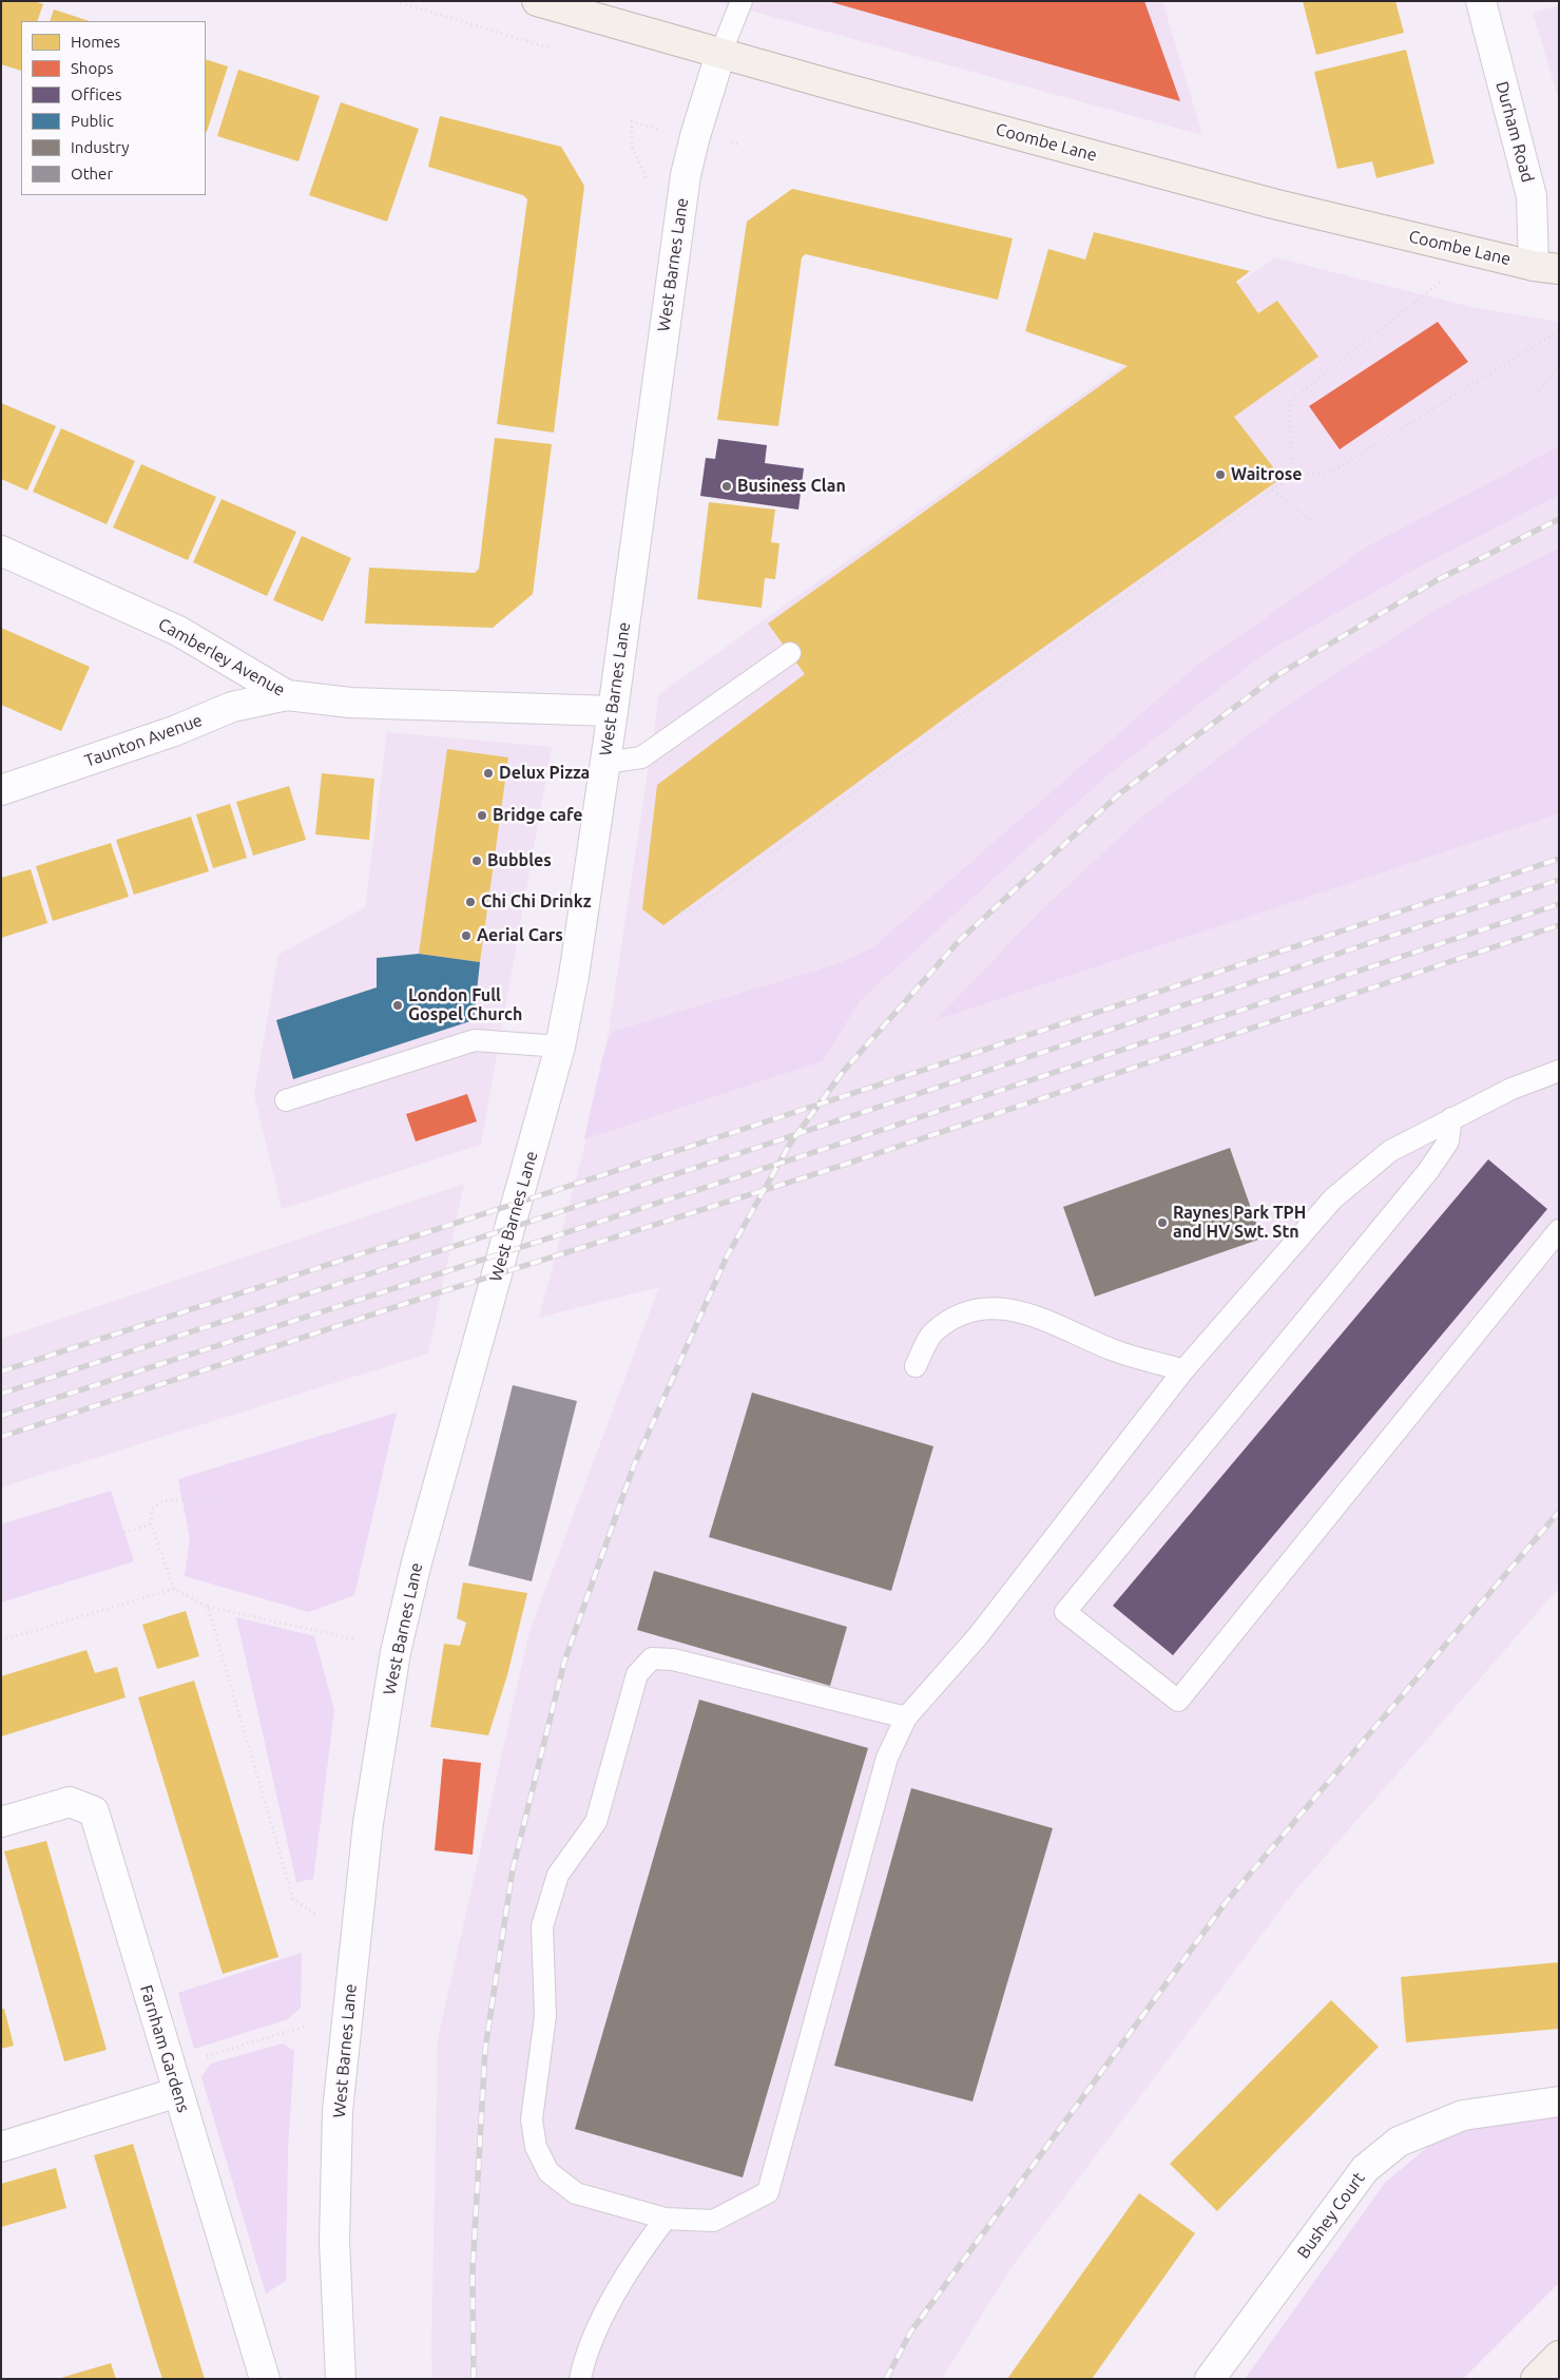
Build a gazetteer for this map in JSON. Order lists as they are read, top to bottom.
{
  "streets": {
    "main road": [
      "Durham Road",
      "Coombe Lane",
      "West Barnes Lane",
      "Camberley Avenue",
      "Taunton Avenue",
      "Farnham Gardens",
      "Bushey Court"
    ]
  },
  "crossings": [
    ["Durham Road", "Coombe Lane"],
    ["Coombe Lane", "West Barnes Lane"],
    ["West Barnes Lane", "Camberley Avenue"],
    ["Camberley Avenue", "Taunton Avenue"]
  ],
  "places": [
    "Waitrose",
    "Business Clan",
    "Delux Pizza",
    "Bridge cafe",
    "Bubbles",
    "Chi Chi Drinkz",
    "Aerial Cars",
    "London Full Gospel Church",
    "Raynes Park TPH and HV Swt. Stn"
  ],
  "legend": [
    "Homes",
    "Shops",
    "Offices",
    "Public",
    "Industry",
    "Other"
  ]
}
